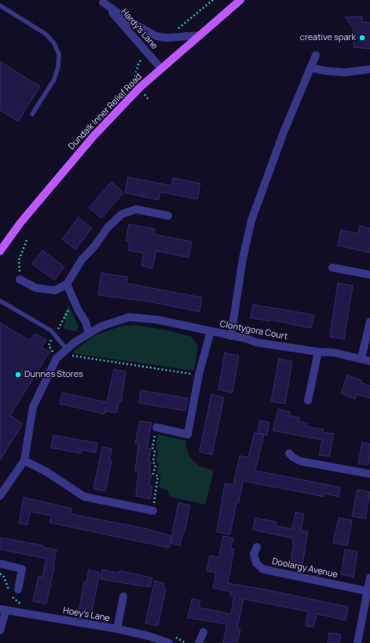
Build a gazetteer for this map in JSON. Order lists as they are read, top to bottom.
{
  "streets": {
    "main road": ["Dundalk Inner Relief Road"],
    "street": [
      "Hardy's Lane",
      "Clontygora Court",
      "Doolargy Avenue",
      "Hoey's Lane"
    ]
  },
  "crossings": [
    ["Hardy's Lane", "Dundalk Inner Relief Road"]
  ],
  "places": ["creative spark", "Dunnes Stores"]
}
